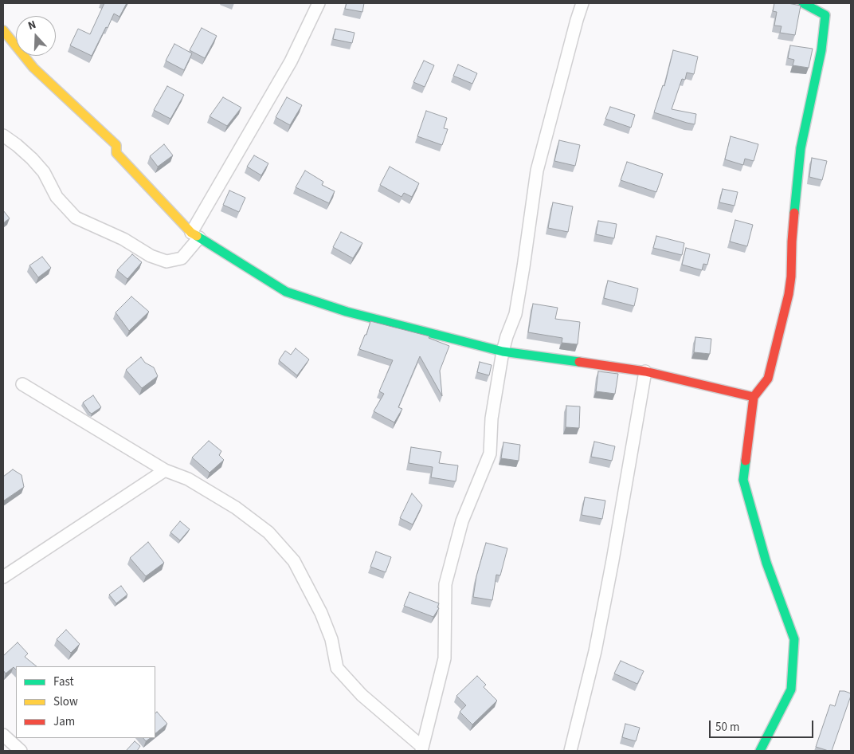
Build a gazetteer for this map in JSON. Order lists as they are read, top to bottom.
{
  "legend": ["Fast", "Slow", "Jam"],
  "scale_bar": "50 m",
  "north": "top"
}
